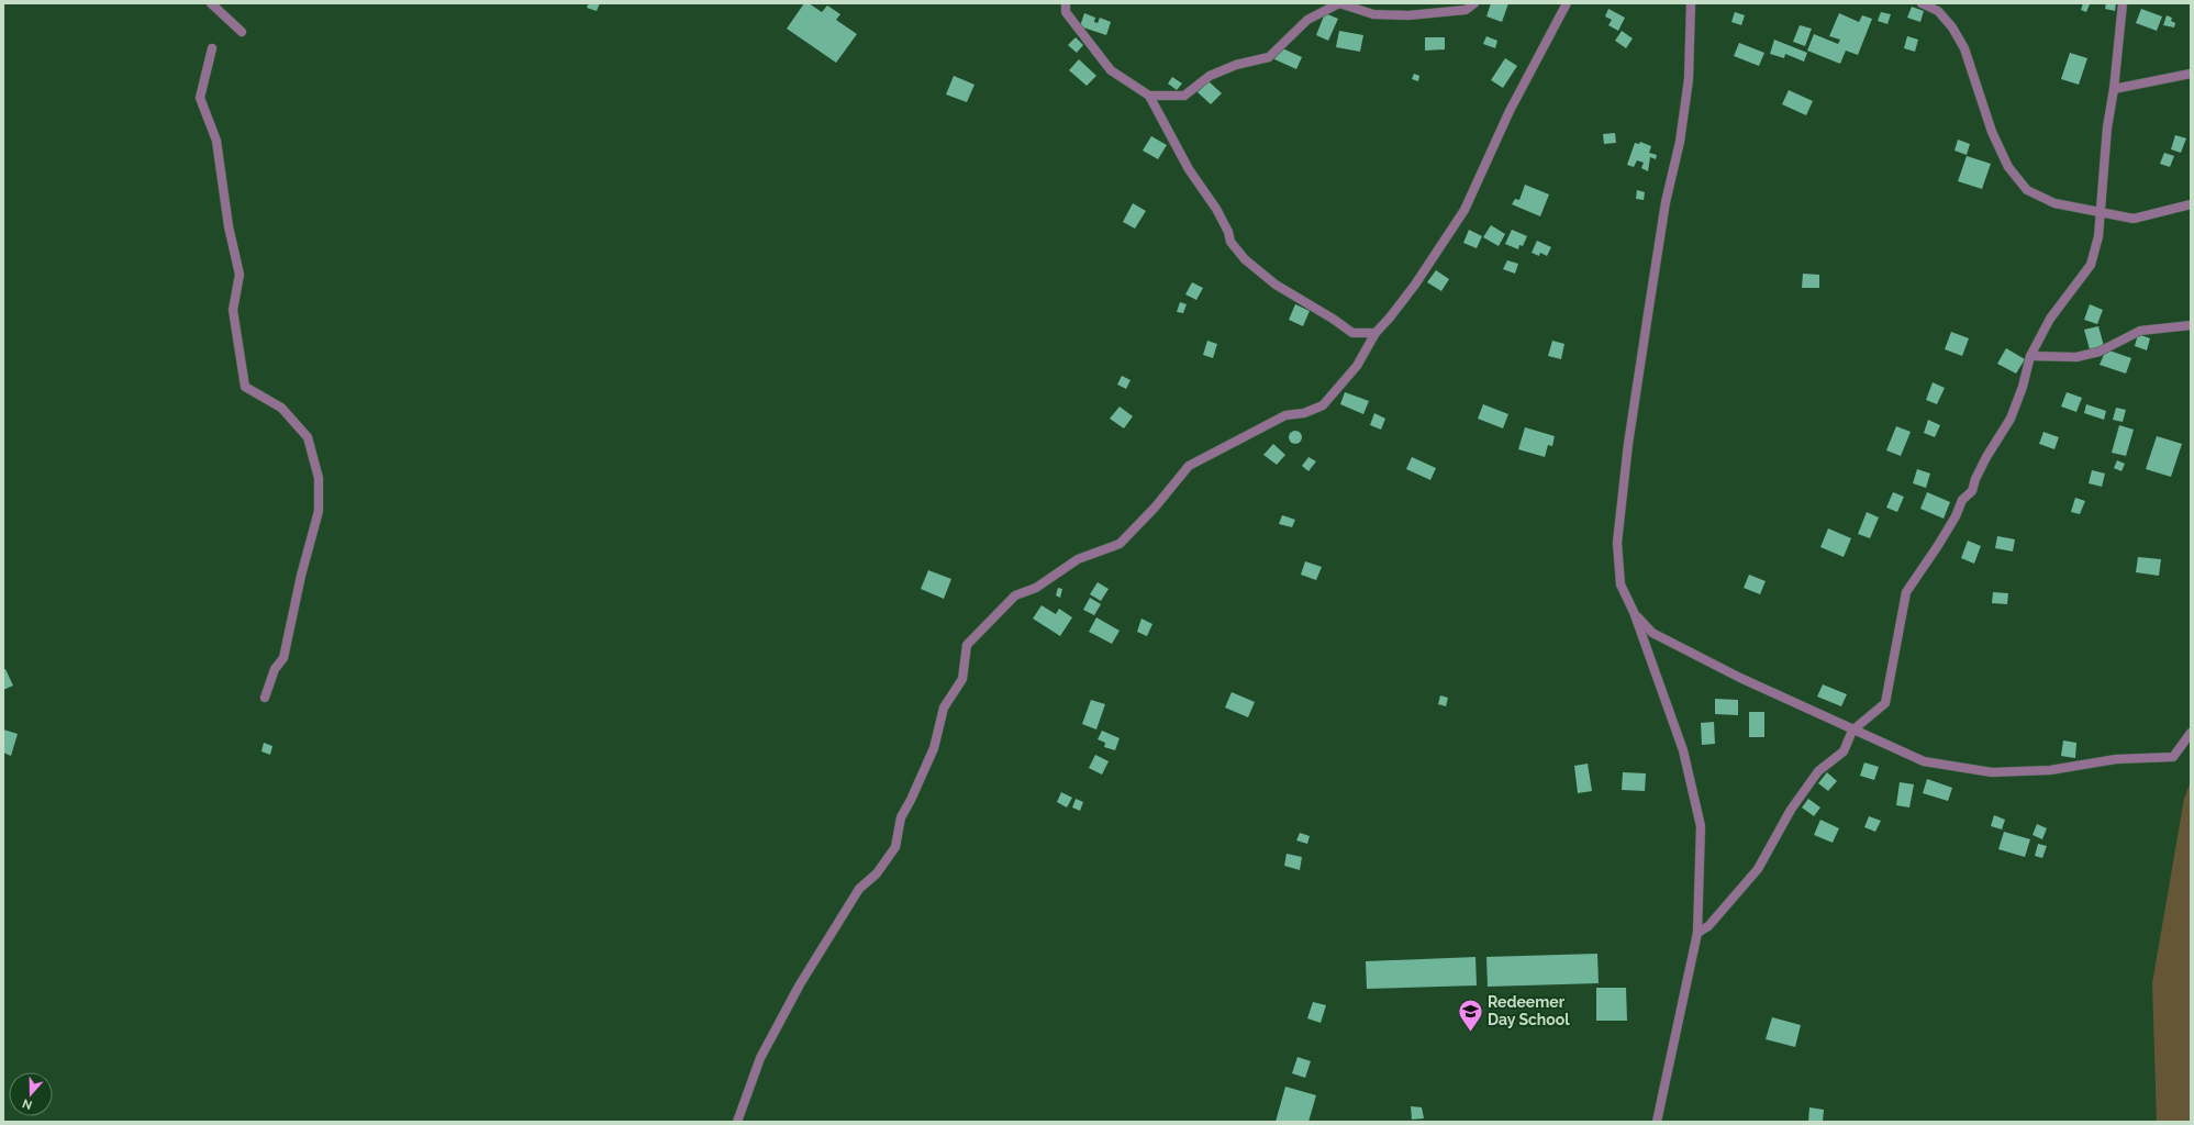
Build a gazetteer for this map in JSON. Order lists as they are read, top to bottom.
{
  "places": {
    "school or university": ["Redeemer Day School"]
  },
  "north": "bottom"
}
